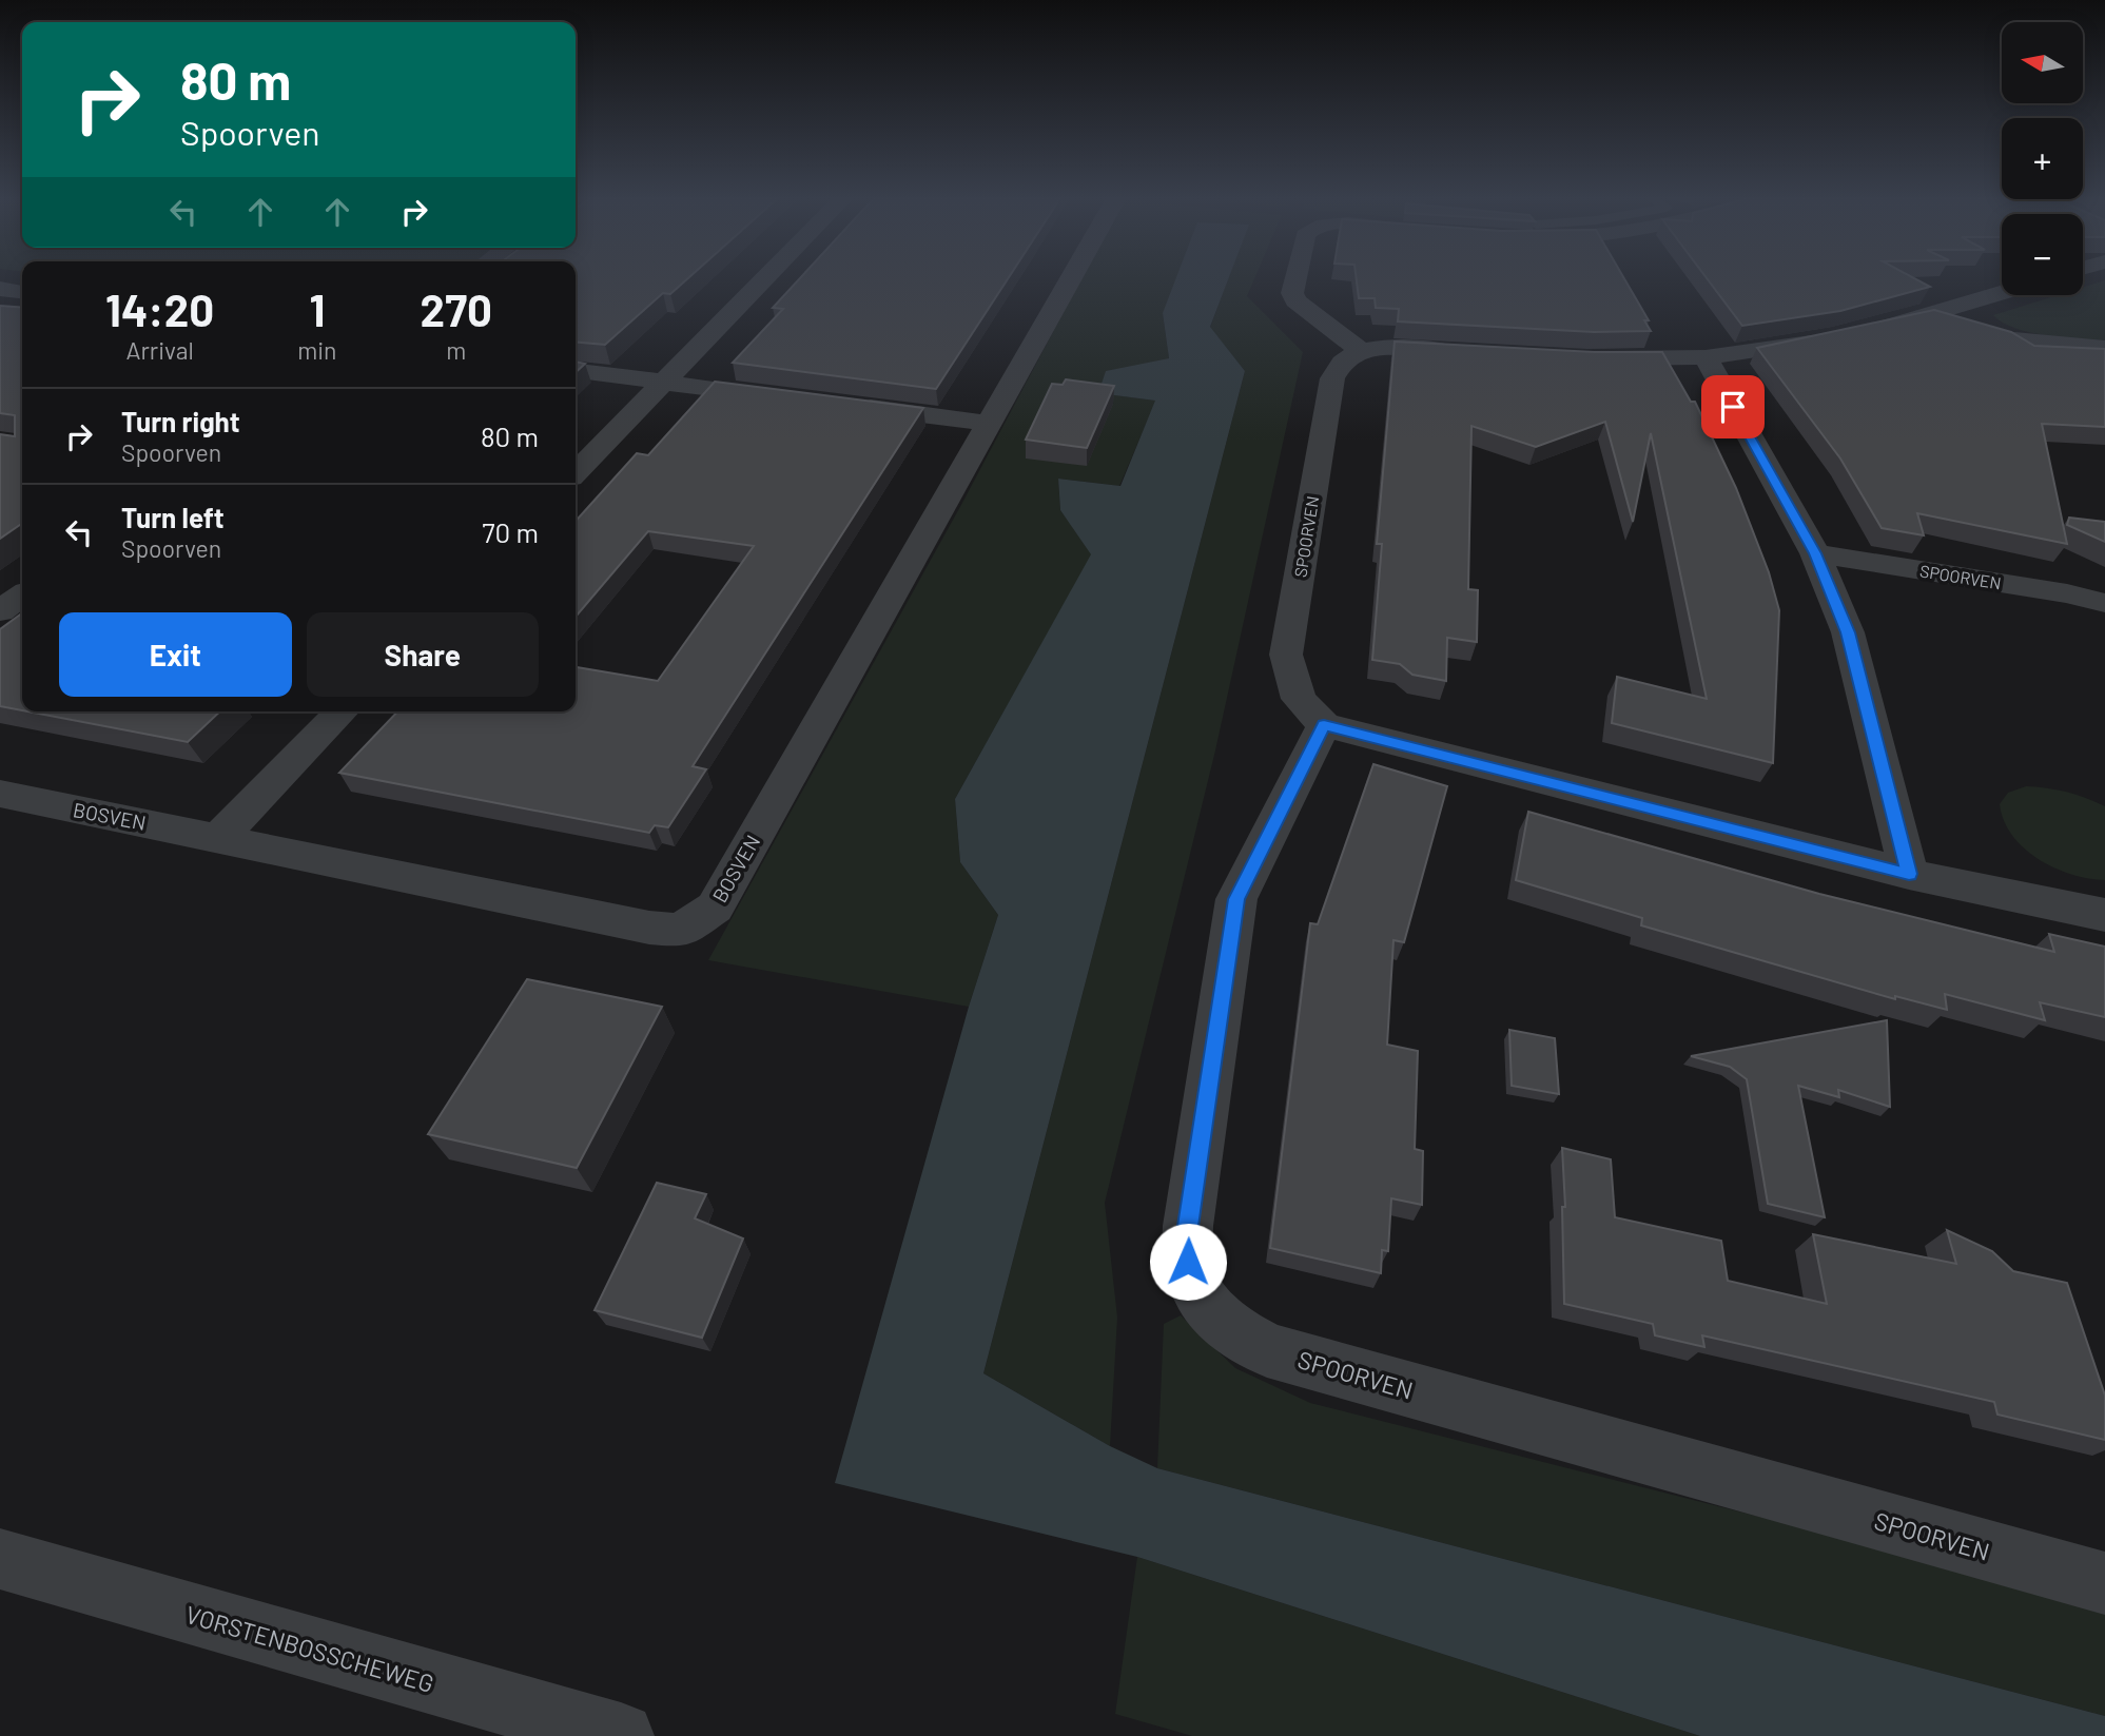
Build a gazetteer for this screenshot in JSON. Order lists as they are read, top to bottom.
{
  "streets": {
    "street": ["SPOORVEN", "BOSVEN", "VORSTENBOSSCHEWEG"]
  },
  "north": "left",
  "page": {
    "map_buttons": ["+", "−"],
    "turn": ["80 m", "Spoorven"],
    "eta": [
      "14:20",
      "Arrival",
      "1",
      "min",
      "270",
      "m"
    ],
    "list": [
      {
        "name": "Turn right",
        "note": "Spoorven",
        "value": "80 m"
      },
      {
        "name": "Turn left",
        "note": "Spoorven",
        "value": "70 m"
      }
    ],
    "buttons": ["Exit", "Share"]
  }
}
